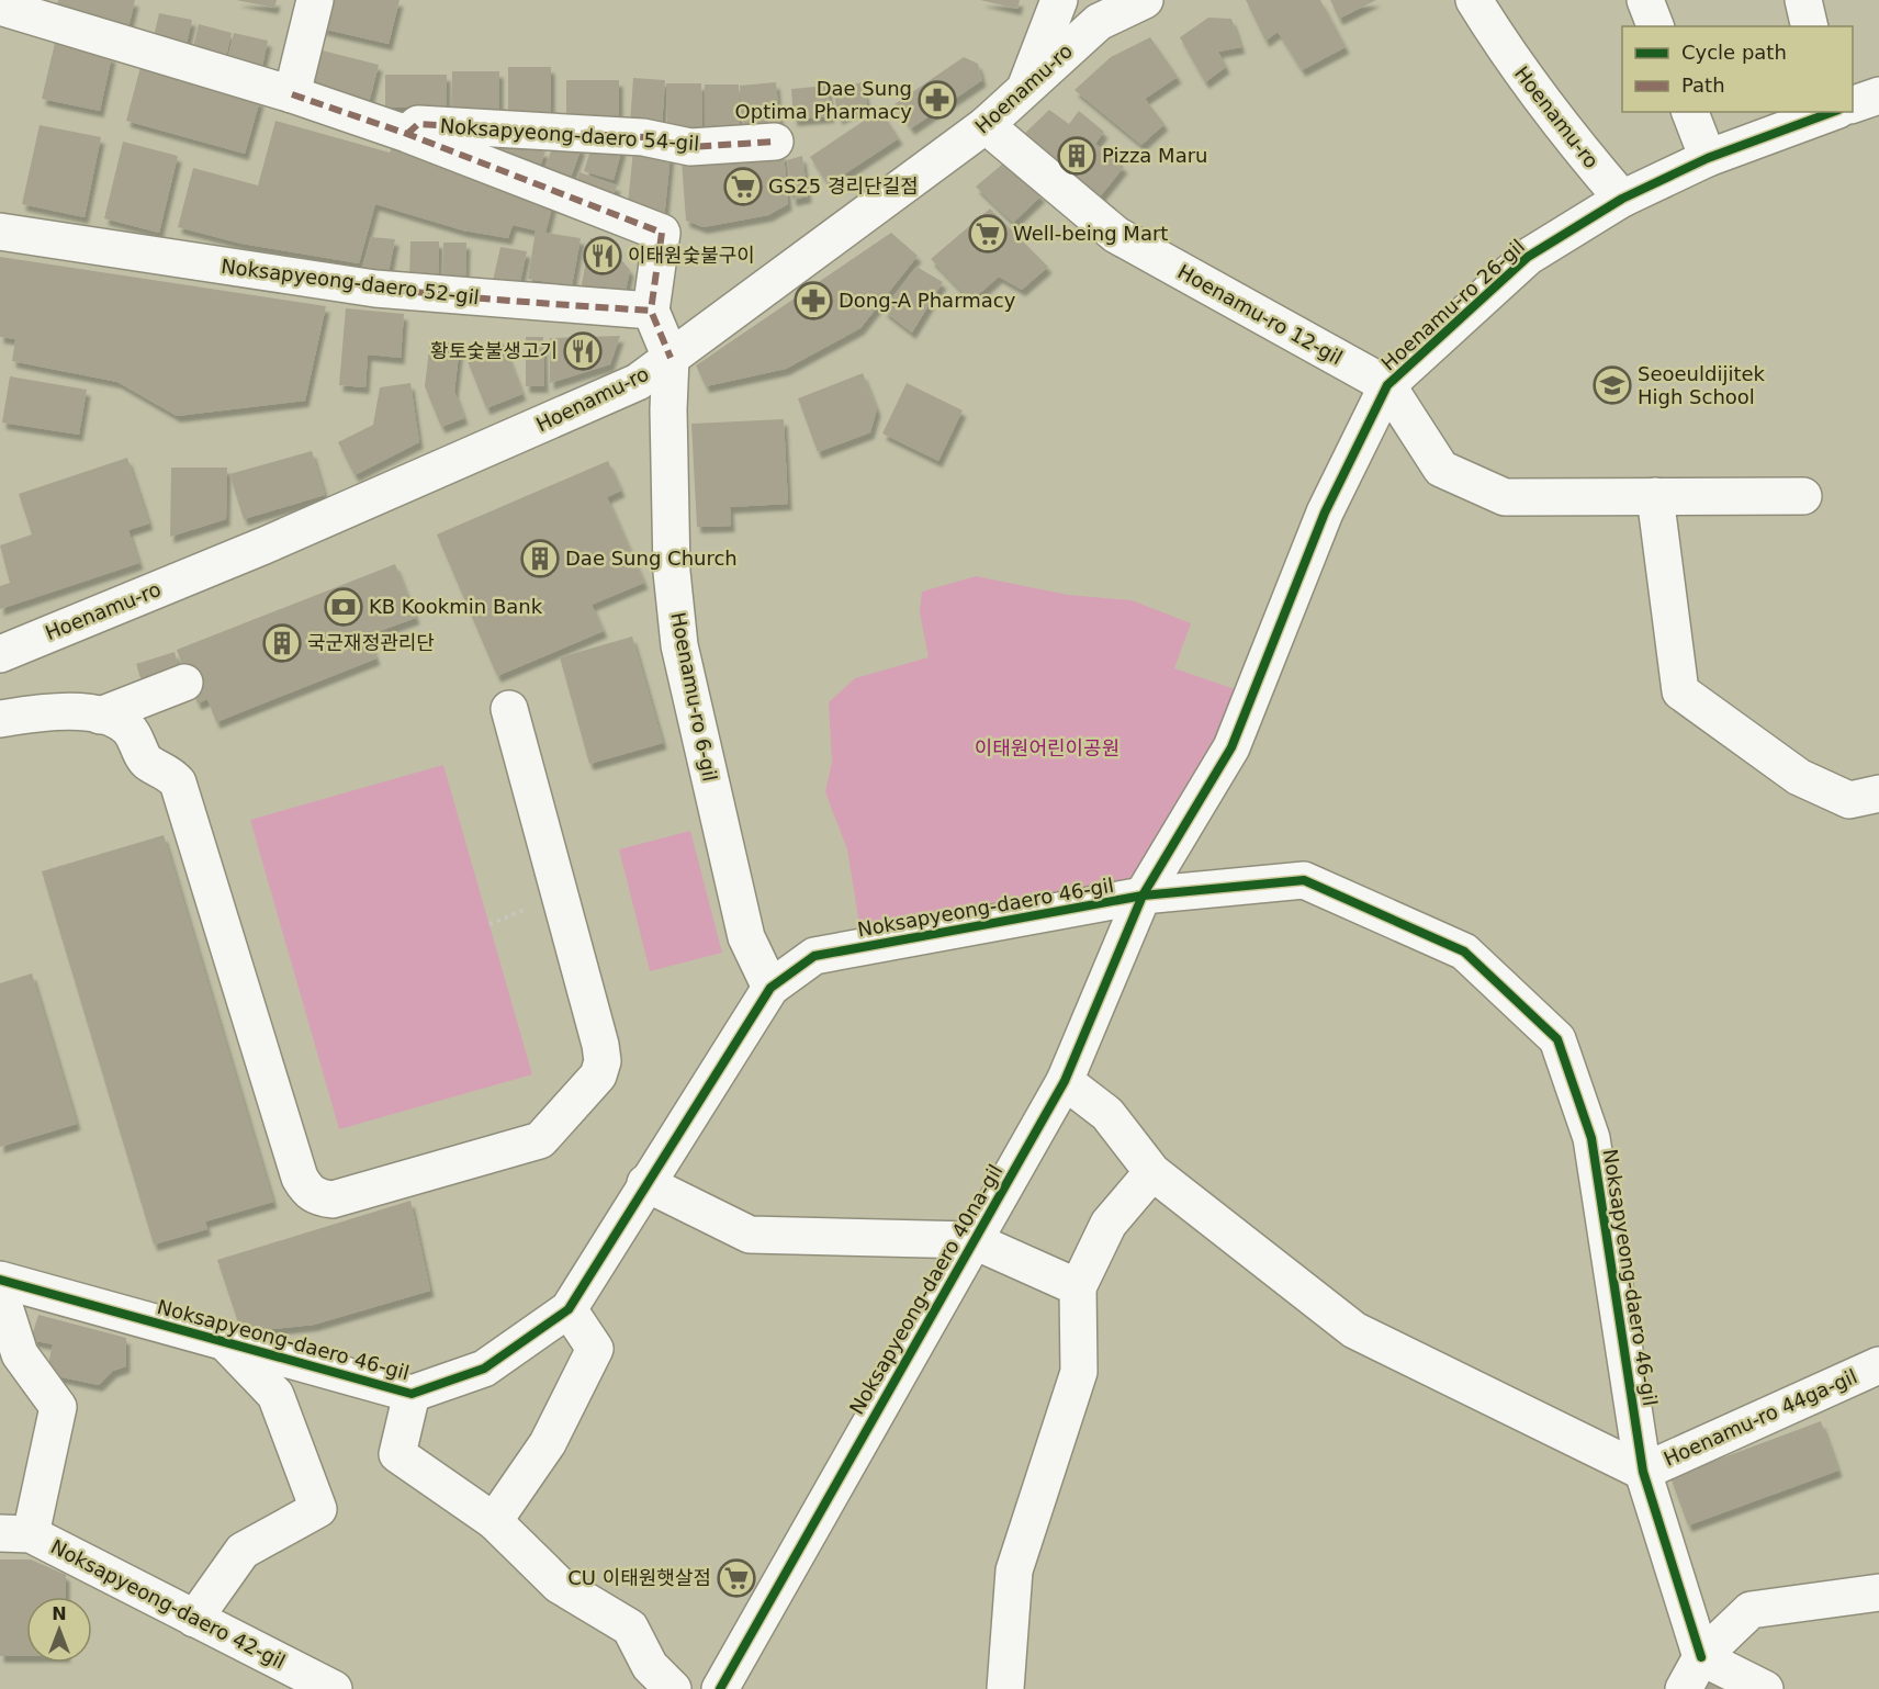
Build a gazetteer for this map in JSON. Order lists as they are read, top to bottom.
{
  "streets": {
    "street": [
      "Hoenamu-ro",
      "Noksapyeong-daero 54-gil",
      "Noksapyeong-daero 52-gil",
      "Hoenamu-ro 26-gil",
      "Hoenamu-ro 12-gil",
      "Hoenamu-ro 6-gil",
      "Noksapyeong-daero 46-gil",
      "Noksapyeong-daero 40na-gil",
      "Hoenamu-ro 44ga-gil",
      "Noksapyeong-daero 42-gil"
    ]
  },
  "crossings": [
    ["Hoenamu-ro", "Hoenamu-ro 26-gil"],
    ["Hoenamu-ro", "Hoenamu-ro 12-gil"],
    ["Hoenamu-ro", "Hoenamu-ro 6-gil"],
    ["Noksapyeong-daero 54-gil", "Noksapyeong-daero 52-gil"],
    ["Hoenamu-ro 26-gil", "Hoenamu-ro 12-gil"],
    ["Hoenamu-ro 26-gil", "Noksapyeong-daero 46-gil"],
    ["Hoenamu-ro 26-gil", "Noksapyeong-daero 40na-gil"],
    ["Hoenamu-ro 6-gil", "Noksapyeong-daero 46-gil"],
    ["Noksapyeong-daero 46-gil", "Noksapyeong-daero 40na-gil"],
    ["Noksapyeong-daero 46-gil", "Hoenamu-ro 44ga-gil"],
    ["Noksapyeong-daero 46-gil", "Noksapyeong-daero 42-gil"]
  ],
  "parks": ["이태원어린이공원"],
  "places": {
    "pharmacy": ["Dae Sung Optima Pharmacy", "Dong-A Pharmacy"],
    "building": ["Pizza Maru", "Dae Sung Church", "국군재정관리단"],
    "supermarket": ["GS25 경리단길점", "Well-being Mart", "CU 이태원햇살점"],
    "restaurant": ["이태원숯불구이", "황토숯불생고기"],
    "school or university": ["Seoeuldijitek High School"],
    "bank": ["KB Kookmin Bank"]
  },
  "legend": ["Cycle path", "Path"],
  "north": "top"
}
